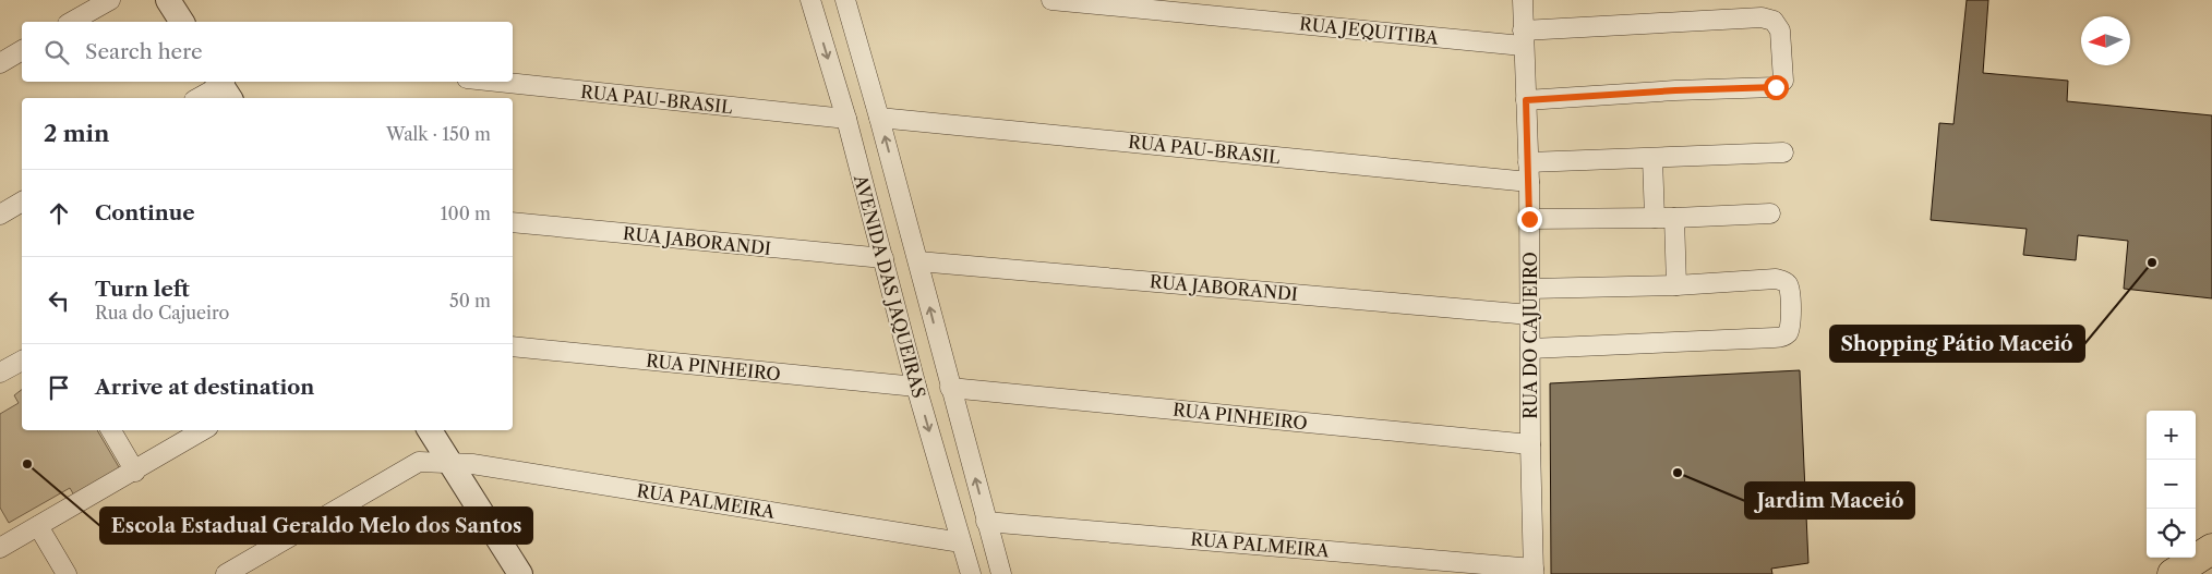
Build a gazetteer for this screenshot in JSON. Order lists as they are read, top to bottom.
{
  "streets": {
    "street": [
      "RUA JEQUITIBA",
      "RUA PAU-BRASIL",
      "RUA JABORANDI",
      "AVENIDA DAS JAQUEIRAS",
      "RUA DO CAJUEIRO",
      "RUA PINHEIRO",
      "RUA PALMEIRA"
    ]
  },
  "crossings": [
    ["RUA JEQUITIBA", "RUA DO CAJUEIRO"],
    ["RUA PAU-BRASIL", "AVENIDA DAS JAQUEIRAS"],
    ["RUA PAU-BRASIL", "RUA DO CAJUEIRO"],
    ["RUA JABORANDI", "AVENIDA DAS JAQUEIRAS"],
    ["RUA JABORANDI", "RUA DO CAJUEIRO"],
    ["AVENIDA DAS JAQUEIRAS", "RUA PINHEIRO"],
    ["AVENIDA DAS JAQUEIRAS", "RUA PALMEIRA"],
    ["RUA DO CAJUEIRO", "RUA PINHEIRO"],
    ["RUA DO CAJUEIRO", "RUA PALMEIRA"]
  ],
  "places": ["Shopping Pátio Maceió", "Escola Estadual Geraldo Melo dos Santos", "Jardim Maceió"],
  "north": "left",
  "page": {
    "search": "Search here",
    "heading": ["2 min", "Walk · 150 m"],
    "list": [
      ["Continue", "100 m"],
      ["Turn left", "Rua do Cajueiro", "50 m"],
      "Arrive at destination"
    ],
    "map_buttons": ["+", "−"]
  }
}
